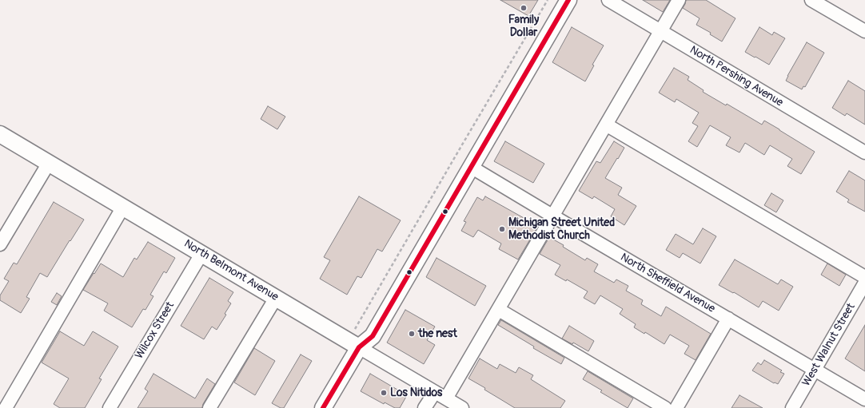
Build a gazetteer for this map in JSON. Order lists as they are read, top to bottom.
{
  "streets": {
    "main road": ["North Belmont Avenue"],
    "street": [
      "North Pershing Avenue",
      "North Sheffield Avenue",
      "Wilcox Street",
      "West Walnut Street"
    ]
  },
  "crossings": [
    ["North Belmont Avenue", "Wilcox Street"],
    ["North Sheffield Avenue", "West Walnut Street"]
  ],
  "places": [
    "Family Dollar",
    "Michigan Street United Methodist Church",
    "the nest",
    "Los Nitidos"
  ]
}
